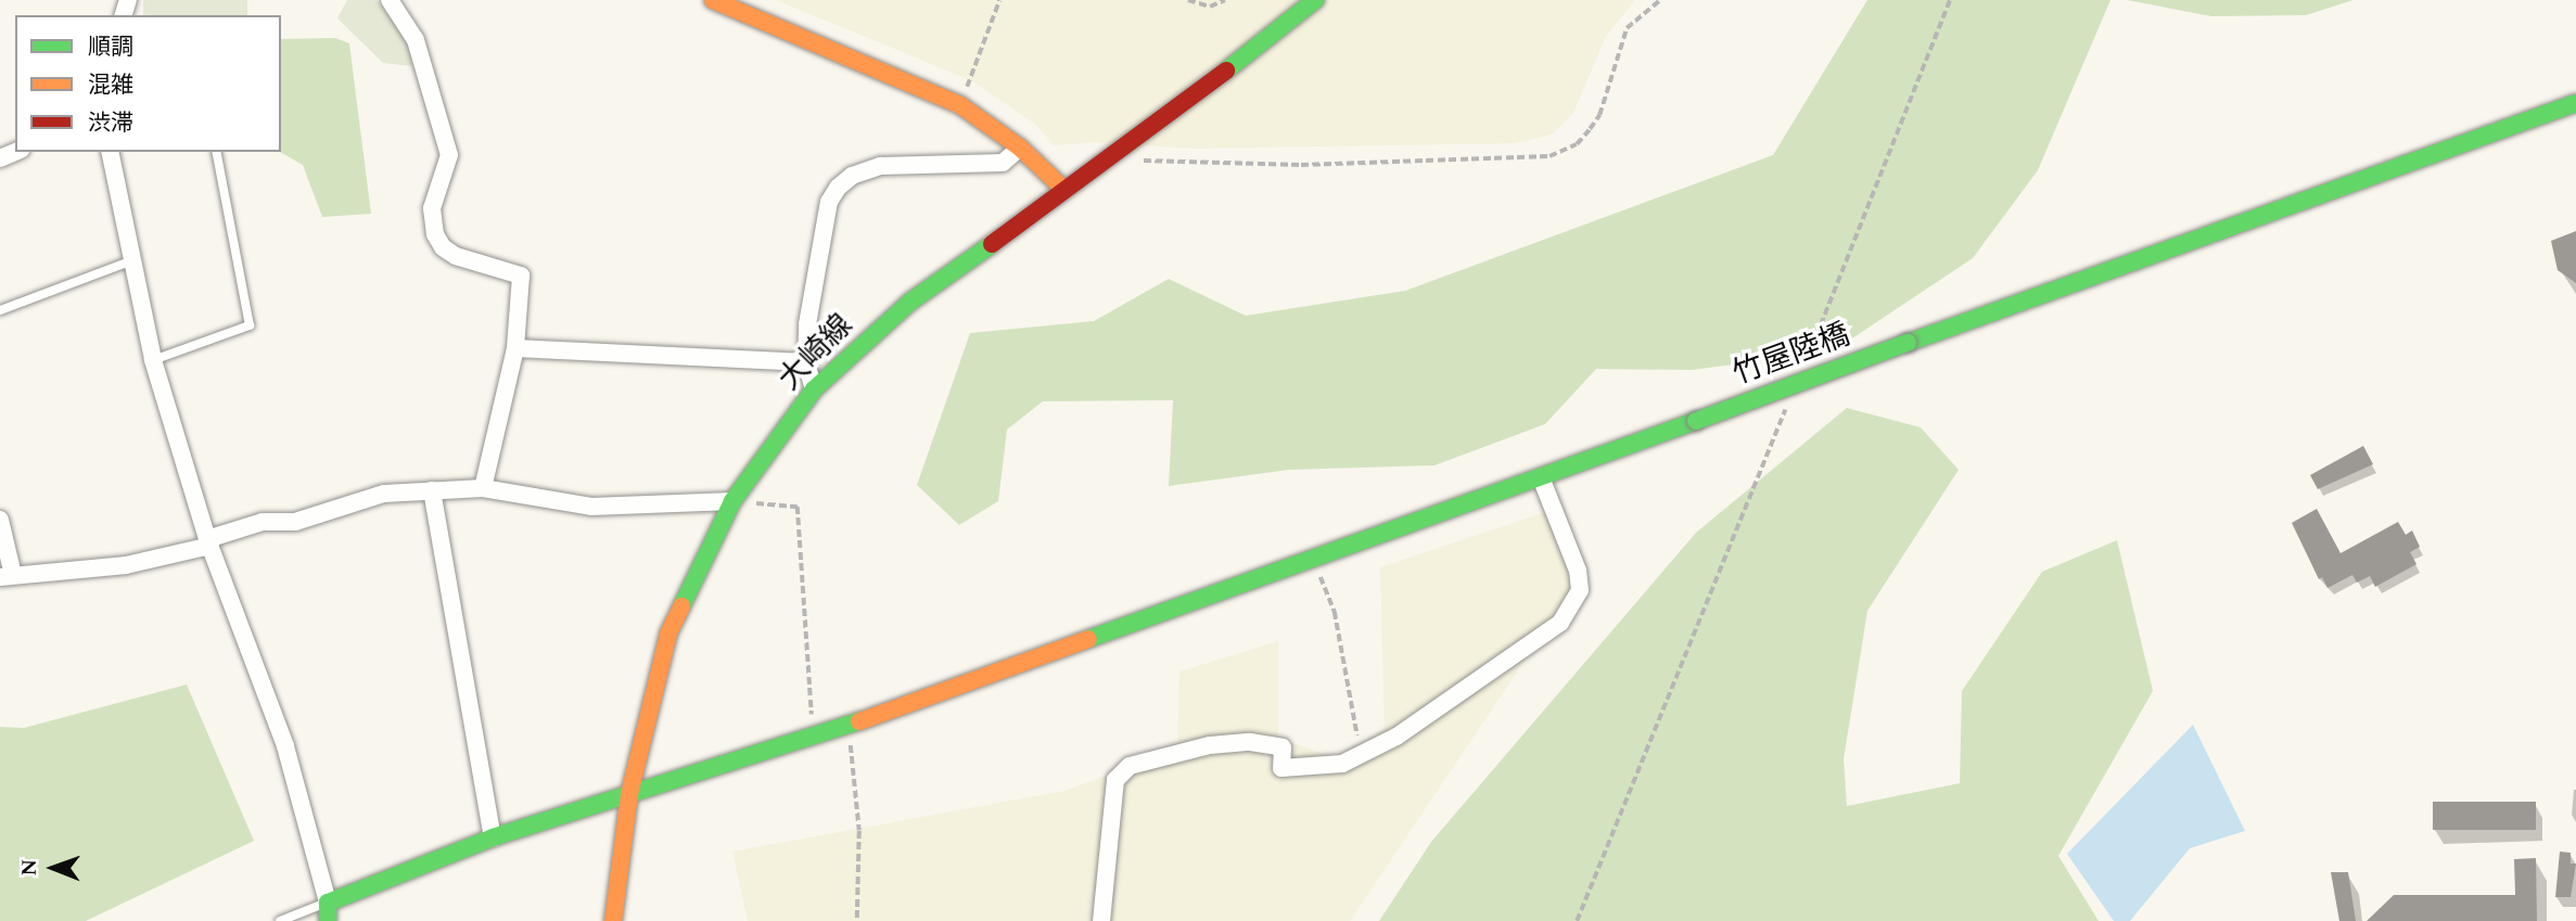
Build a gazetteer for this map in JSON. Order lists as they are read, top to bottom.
{
  "streets": {
    "street": ["大崎線", "竹屋陸橋"]
  },
  "crossings": [
    ["大崎線", "竹屋陸橋"]
  ],
  "legend": ["順調", "混雑", "渋滞"],
  "north": "left"
}
